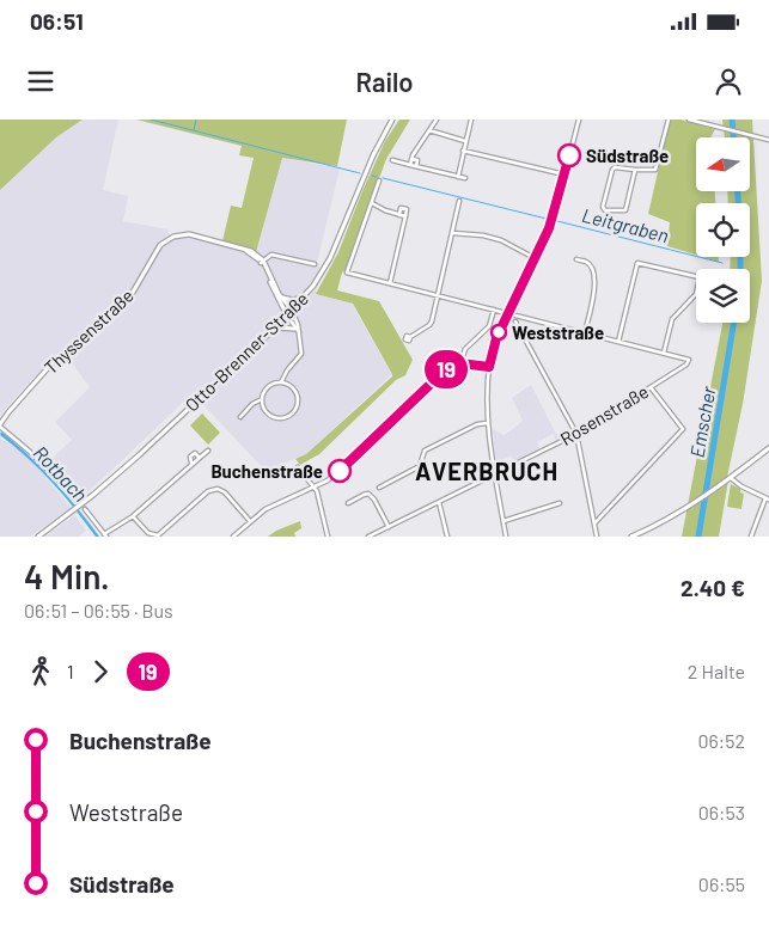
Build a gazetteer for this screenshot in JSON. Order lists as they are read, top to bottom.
{
  "streets": {
    "street": ["Thyssenstraße", "Otto-Brenner-Straße", "Rosenstraße"]
  },
  "crossings": [
    ["Thyssenstraße", "Otto-Brenner-Straße"]
  ],
  "districts": ["AVERBRUCH"],
  "water": ["Leitgraben", "Emscher", "Rotbach"],
  "places": ["Südstraße", "Weststraße", "Buchenstraße"],
  "lines": ["bus line 19"],
  "north": "left",
  "page": {
    "status": "06:51",
    "header": "Railo",
    "on_map": "19",
    "heading": ["4 Min.", "06:51 – 06:55 · Bus", "2.40 €"],
    "legs": ["1", "19", "2 Halte"],
    "list": [
      {
        "name": "Buchenstraße",
        "value": "06:52"
      },
      {
        "name": "Weststraße",
        "value": "06:53"
      },
      {
        "name": "Südstraße",
        "value": "06:55"
      }
    ]
  }
}
